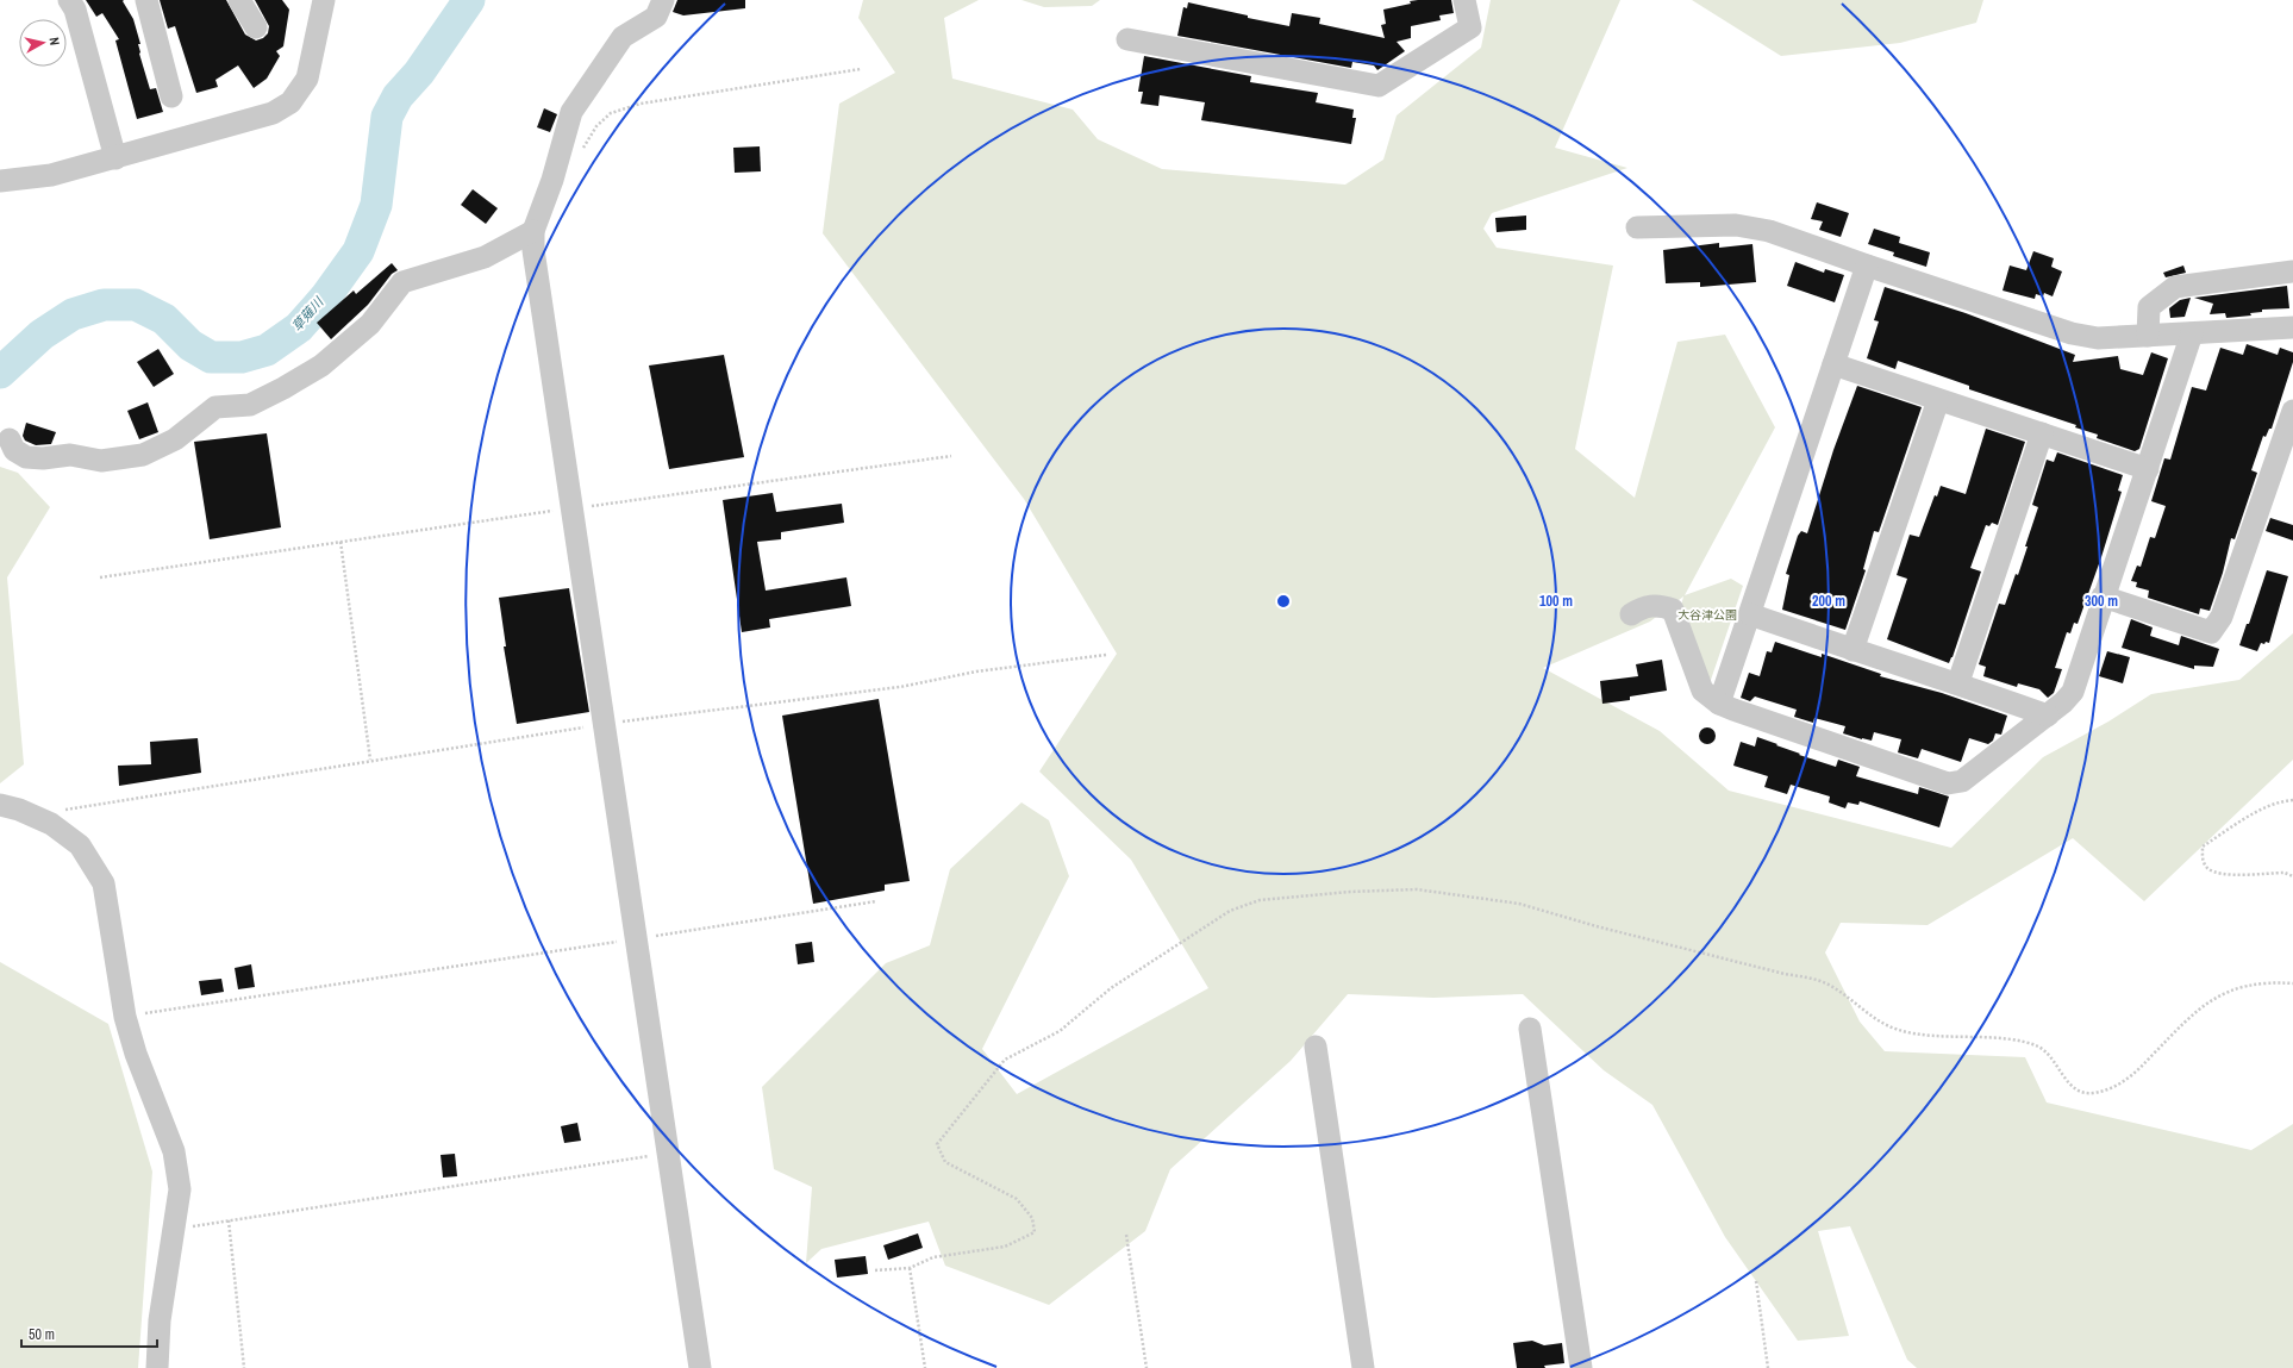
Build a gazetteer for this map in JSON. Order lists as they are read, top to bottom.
{
  "water": ["草薙川"],
  "parks": ["大谷津公園"],
  "scale_bar": "50 m",
  "north": "right",
  "rings": ["100 m", "200 m", "300 m"]
}
